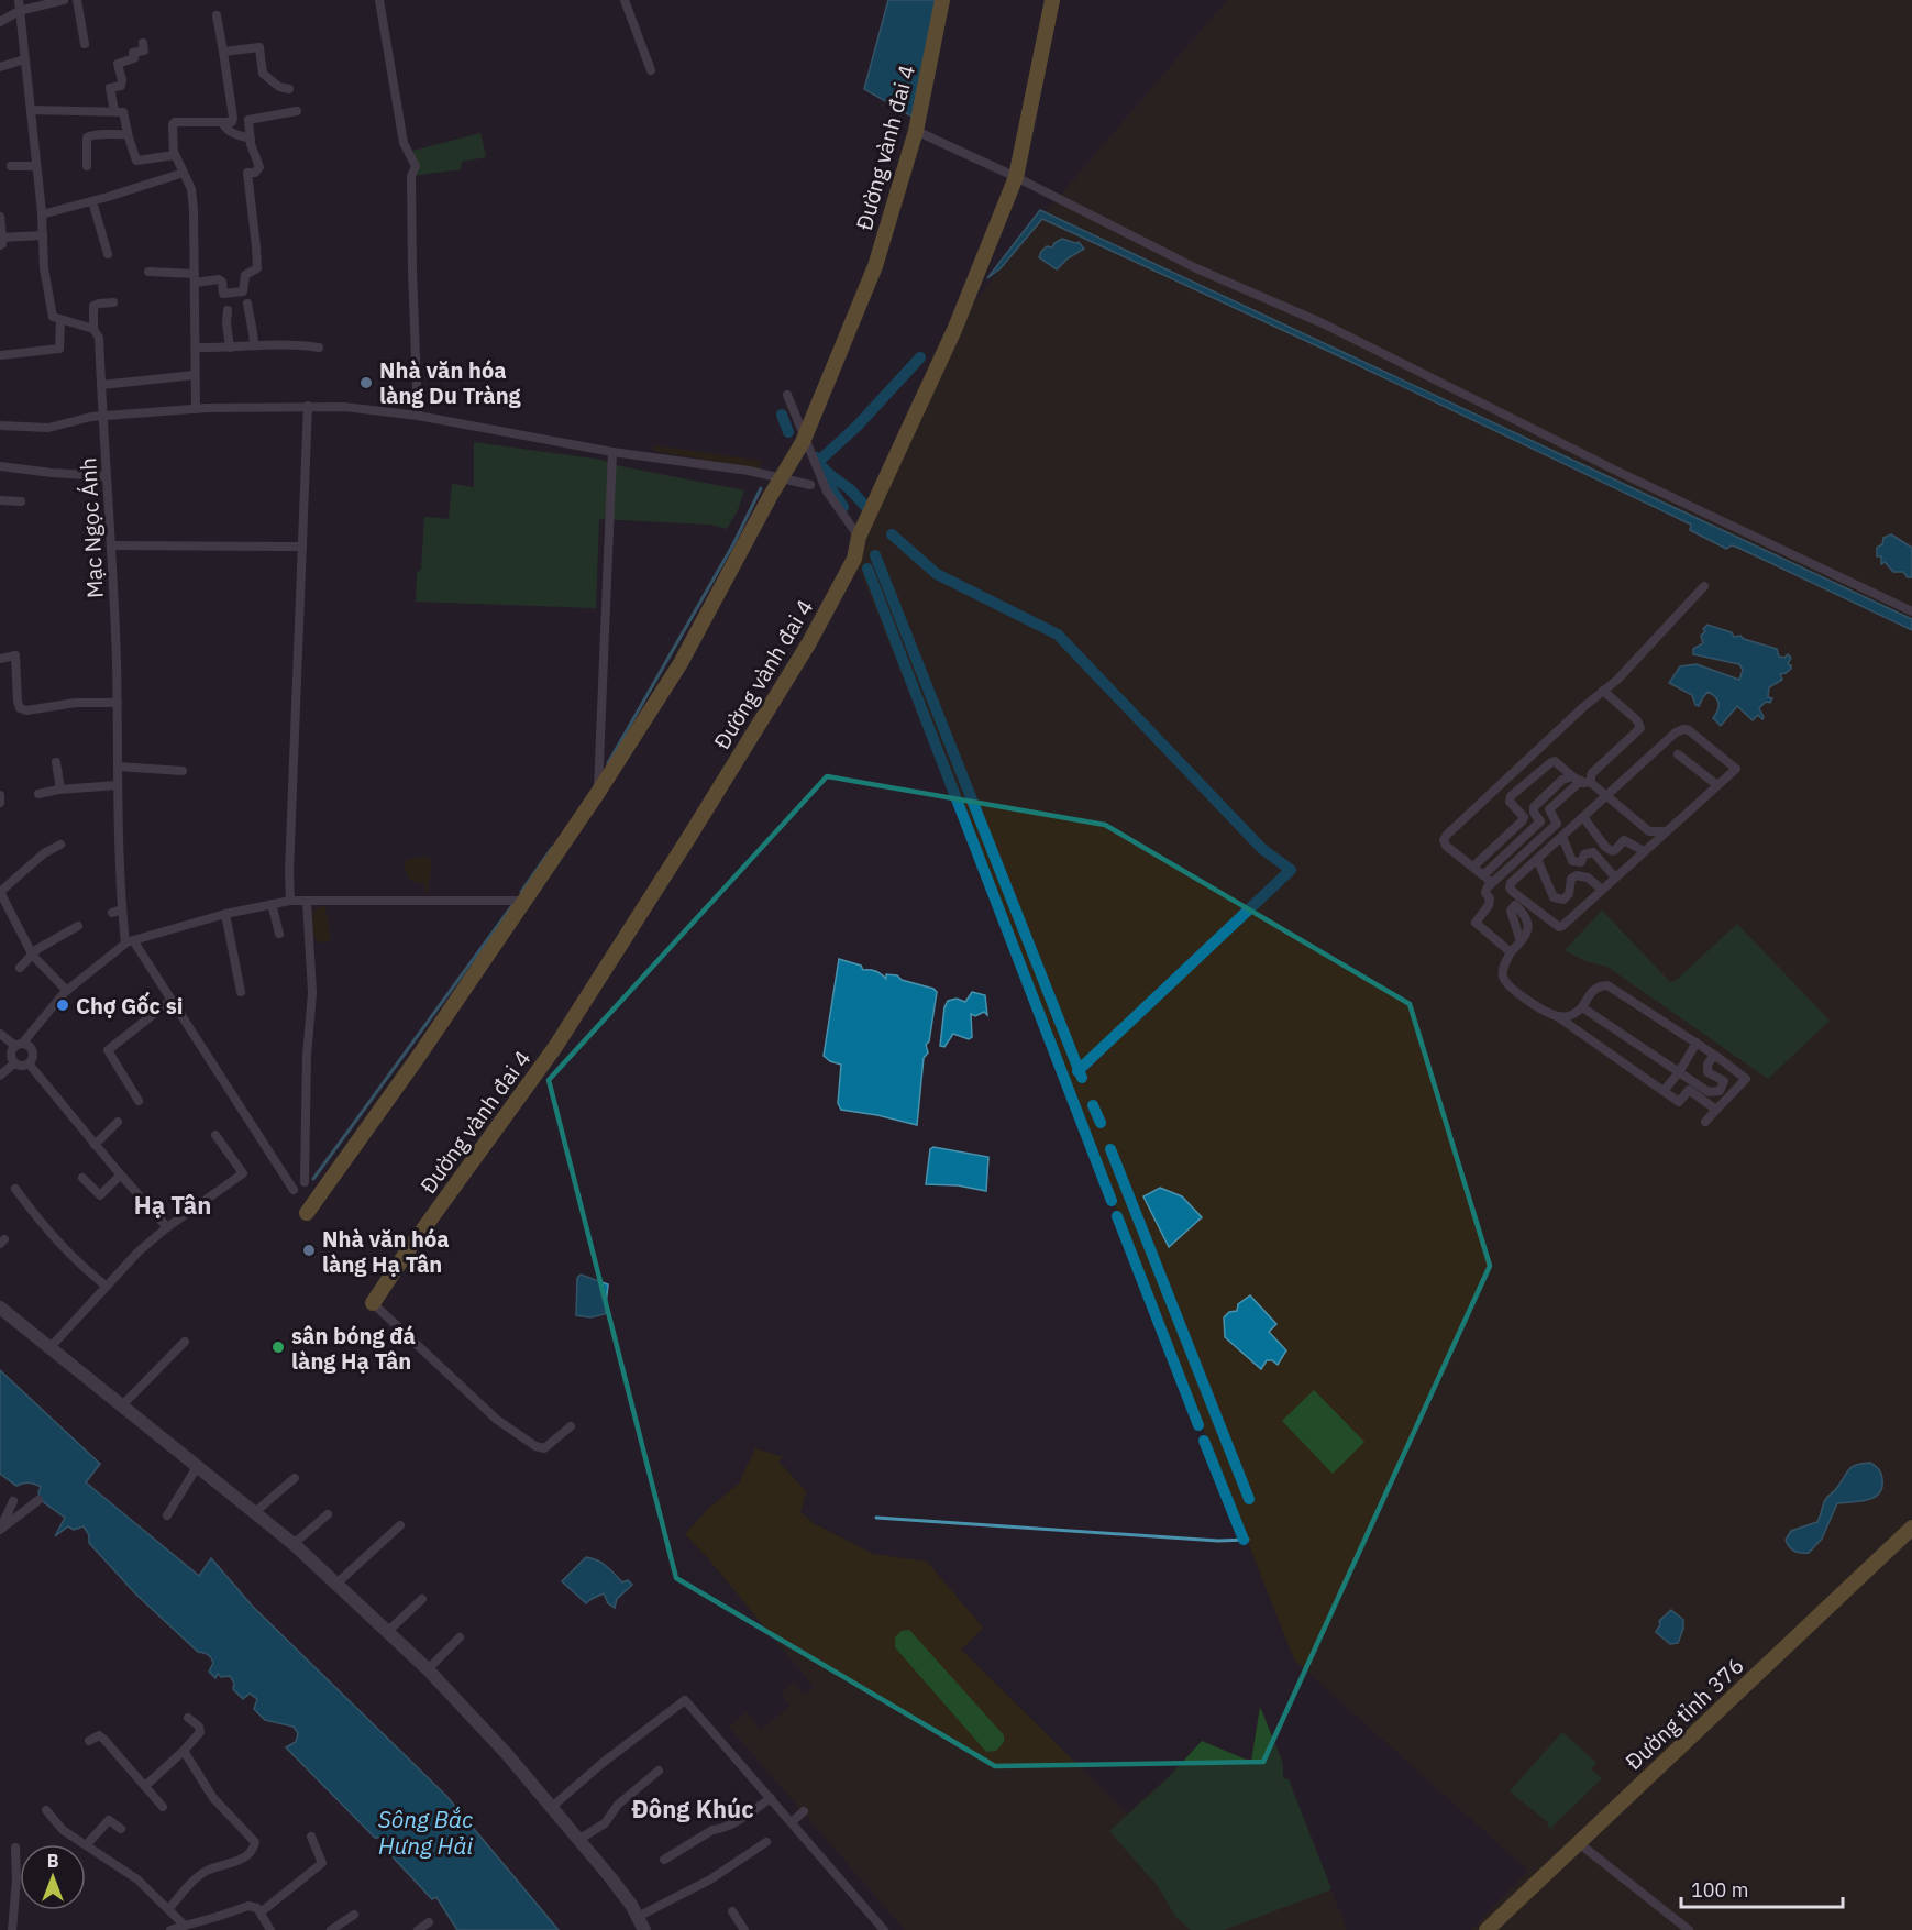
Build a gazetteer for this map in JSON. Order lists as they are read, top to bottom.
{
  "streets": {
    "main road": ["Đường vành đai 4", "Đường tỉnh 376"],
    "street": ["Mạc Ngọc Ánh"]
  },
  "districts": ["Hạ Tân", "Đông Khúc"],
  "water": ["Sông Bắc Hưng Hải"],
  "places": [
    "Nhà văn hóa làng Du Tràng",
    "Chợ Gốc si",
    "Nhà văn hóa làng Hạ Tân",
    "sân bóng đá làng Hạ Tân"
  ],
  "scale_bar": "100 m",
  "north": "top"
}
